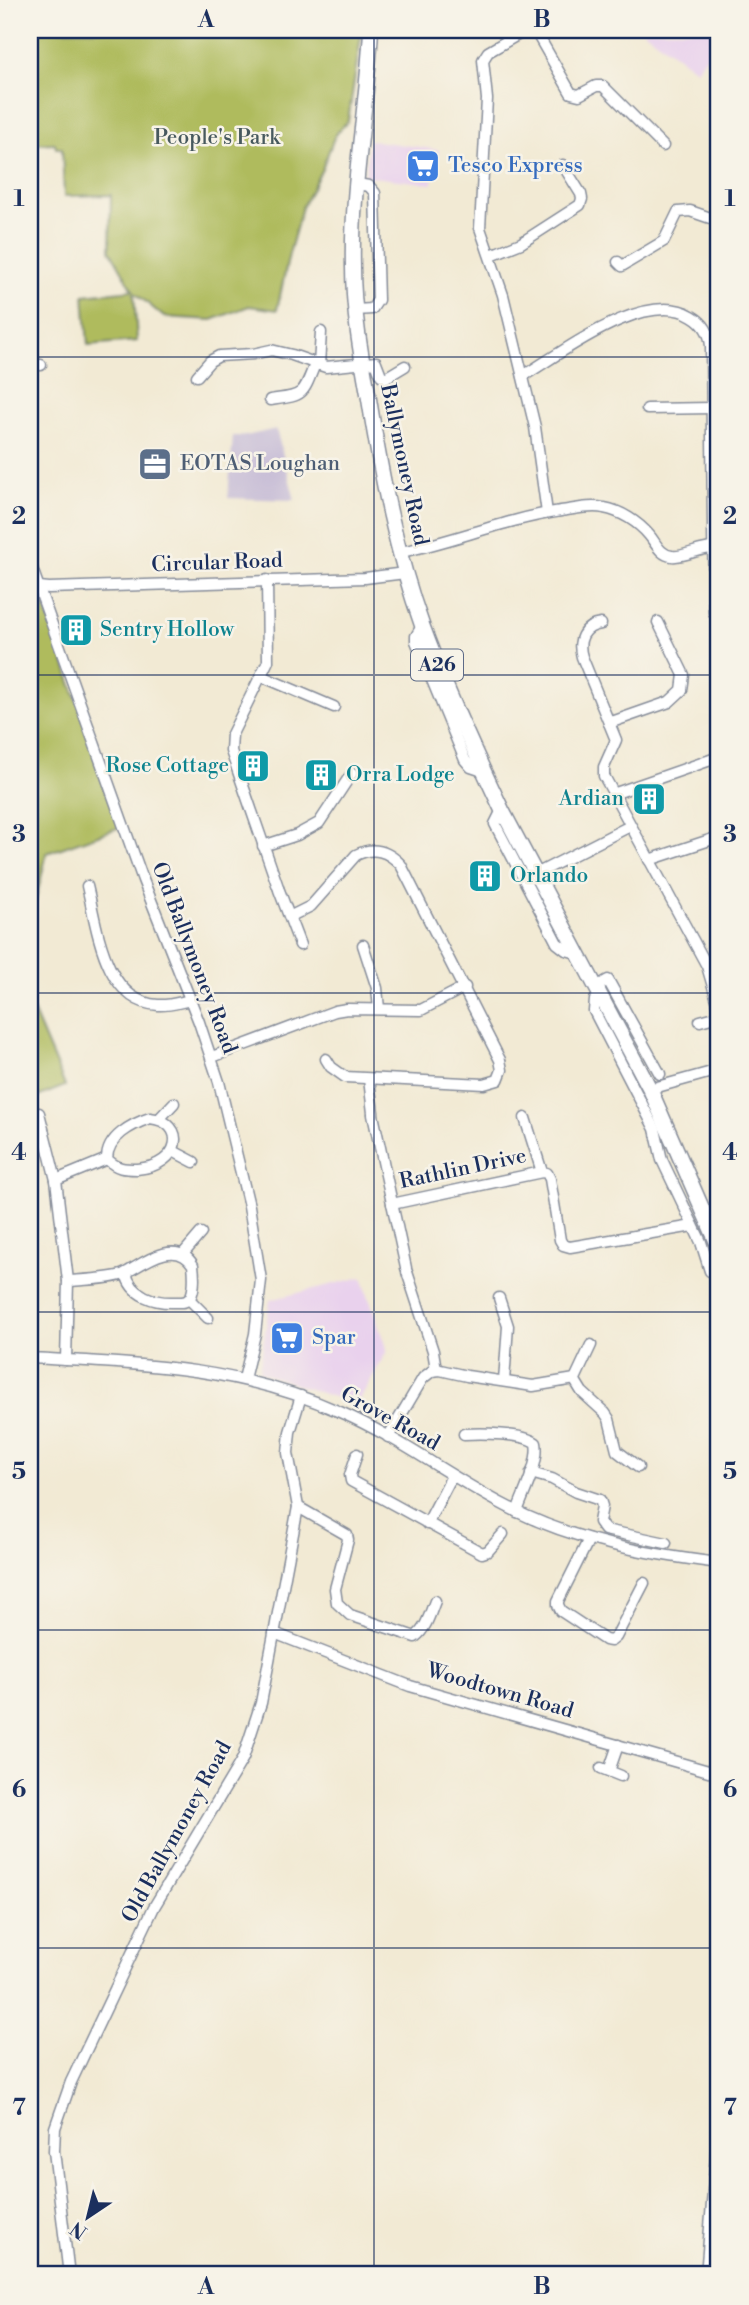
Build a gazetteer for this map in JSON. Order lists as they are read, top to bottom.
{
  "streets": {
    "main road": ["Ballymoney Road", "A26"],
    "street": [
      "Circular Road",
      "Old Ballymoney Road",
      "Rathlin Drive",
      "Grove Road",
      "Woodtown Road"
    ]
  },
  "crossings": [
    ["Ballymoney Road", "Circular Road"],
    ["Ballymoney Road", "Rathlin Drive"],
    ["Circular Road", "Old Ballymoney Road"],
    ["Old Ballymoney Road", "Grove Road"],
    ["Old Ballymoney Road", "Woodtown Road"]
  ],
  "parks": ["People's Park"],
  "places": {
    "supermarket": ["Tesco Express", "Spar"],
    "office": ["EOTAS Loughan"],
    "building": [
      "Sentry Hollow",
      "Rose Cottage",
      "Orra Lodge",
      "Ardian",
      "Orlando"
    ]
  },
  "north": "bottom left",
  "grid": {
    "columns": ["A", "B"],
    "rows": [
      "1",
      "2",
      "3",
      "4",
      "5",
      "6",
      "7"
    ]
  }
}
